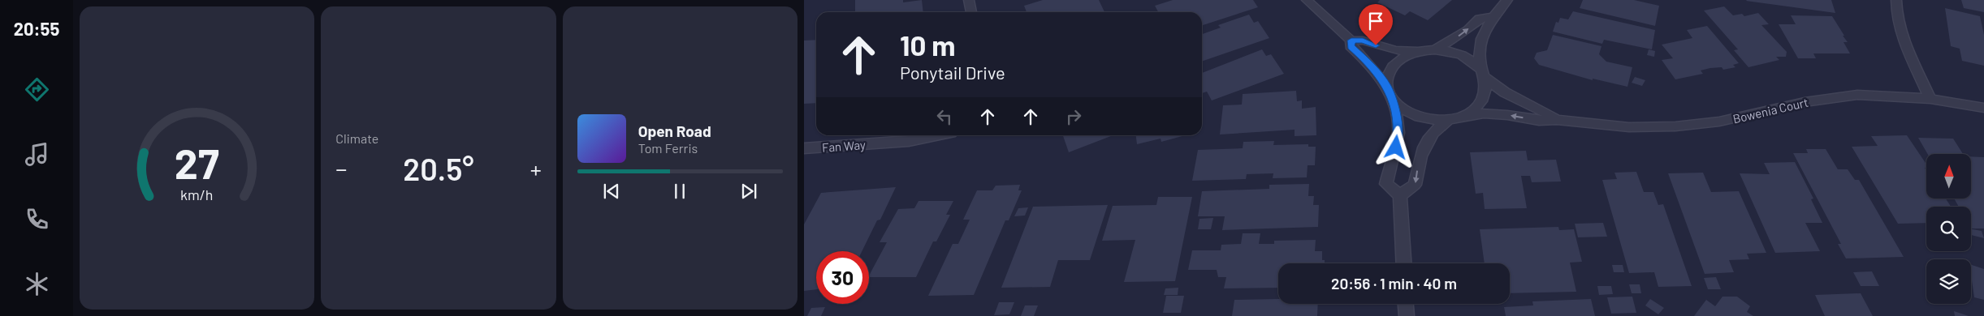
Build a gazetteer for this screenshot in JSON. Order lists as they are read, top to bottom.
{
  "streets": {
    "street": ["Bowenia Court", "Fan Way"]
  },
  "north": "top",
  "page": {
    "tabs": "20:55",
    "tile": "Climate",
    "turn": ["10 m", "Ponytail Drive"],
    "song": ["Open Road", "Tom Ferris"],
    "heat": ["−", "20.5°", "+"],
    "limit": "30",
    "trip": "20:56 · 1 min · 40 m",
    "gauge": ["27", "km/h"]
  }
}
